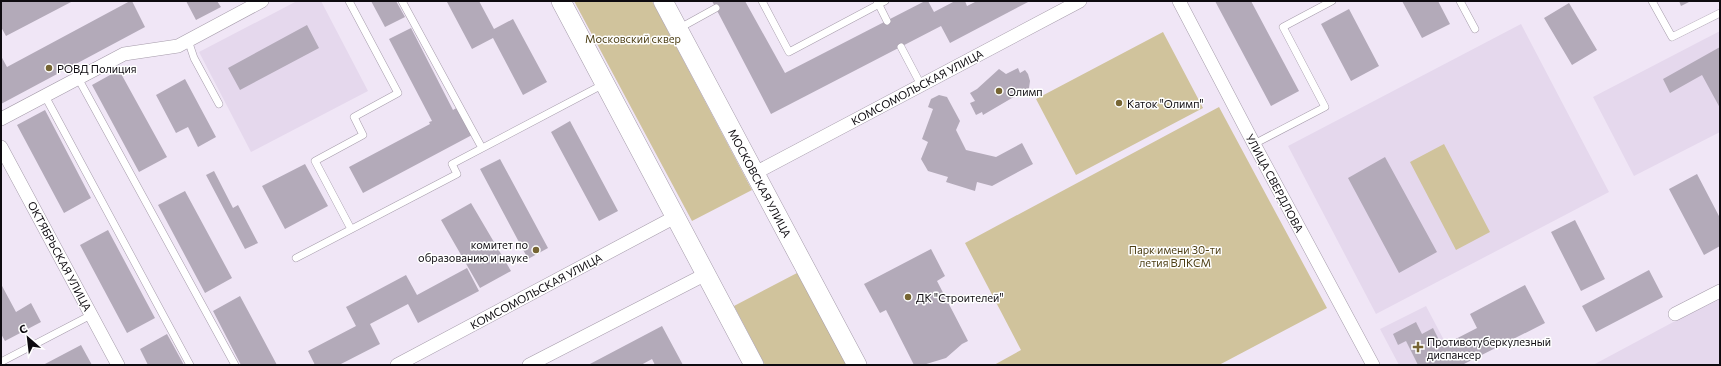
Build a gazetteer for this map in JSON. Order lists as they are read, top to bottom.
{
  "streets": {
    "main road": ["МОСКОВСКАЯ УЛИЦА"],
    "street": ["КОМСОМОЛЬСКАЯ УЛИЦА", "УЛИЦА СВЕРДЛОВА", "ОКТЯБРЬСКАЯ УЛИЦА"]
  },
  "crossings": [
    ["КОМСОМОЛЬСКАЯ УЛИЦА", "МОСКОВСКАЯ УЛИЦА"]
  ],
  "parks": ["Московский сквер", "Парк имени 30-ти летия ВЛКСМ"],
  "places": {
    "other": [
      "РОВД Полиция",
      "Олимп",
      "Каток \"Олимп\"",
      "комитет по образованию и науке",
      "ДК \"Строителей\""
    ],
    "health": ["Противотуберкулезный диспансер"]
  },
  "north": "top left"
}
